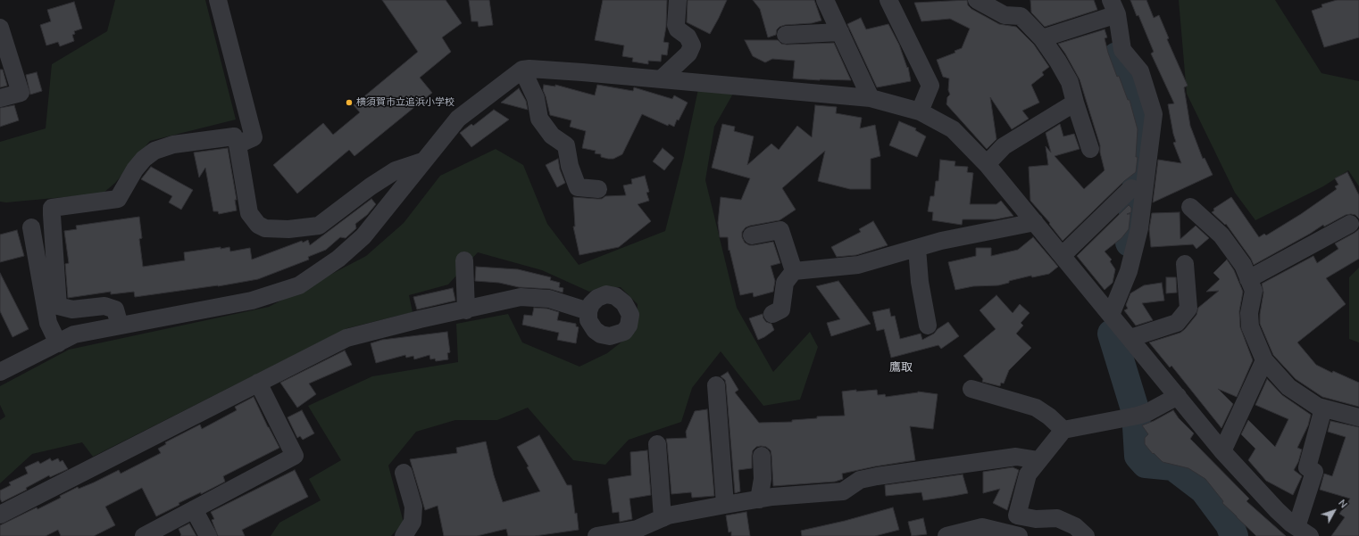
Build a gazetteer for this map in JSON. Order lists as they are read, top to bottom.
{
  "districts": ["鷹取"],
  "places": ["横須賀市立追浜小学校"],
  "north": "top right"
}
